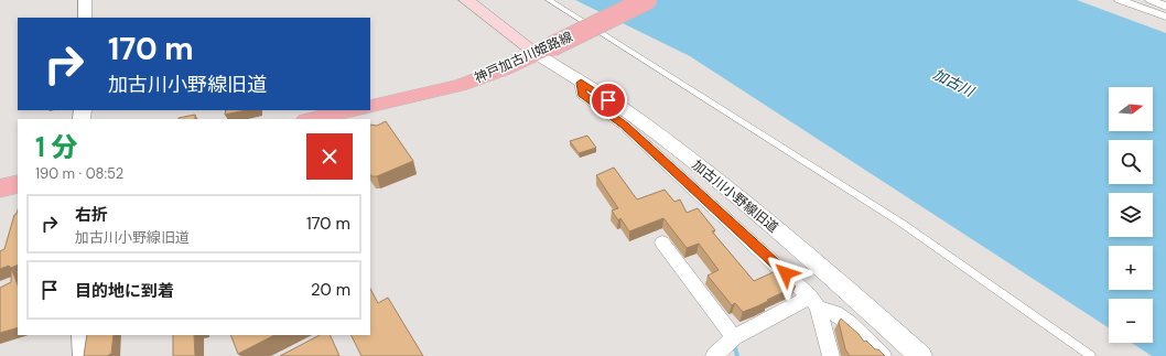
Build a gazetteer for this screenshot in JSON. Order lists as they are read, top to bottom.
{
  "streets": {
    "main road": ["神戸加古川姫路線"],
    "street": ["加古川小野線旧道"]
  },
  "crossings": [
    ["神戸加古川姫路線", "加古川小野線旧道"]
  ],
  "water": ["加古川"],
  "north": "right",
  "page": {
    "turn": ["170 m", "加古川小野線旧道"],
    "map_buttons": ["+", "−"],
    "heading": ["1 分", "190 m · 08:52"],
    "list": [
      {
        "name": "右折",
        "note": "加古川小野線旧道",
        "value": "170 m"
      },
      {
        "name": "目的地に到着",
        "value": "20 m"
      }
    ]
  }
}
